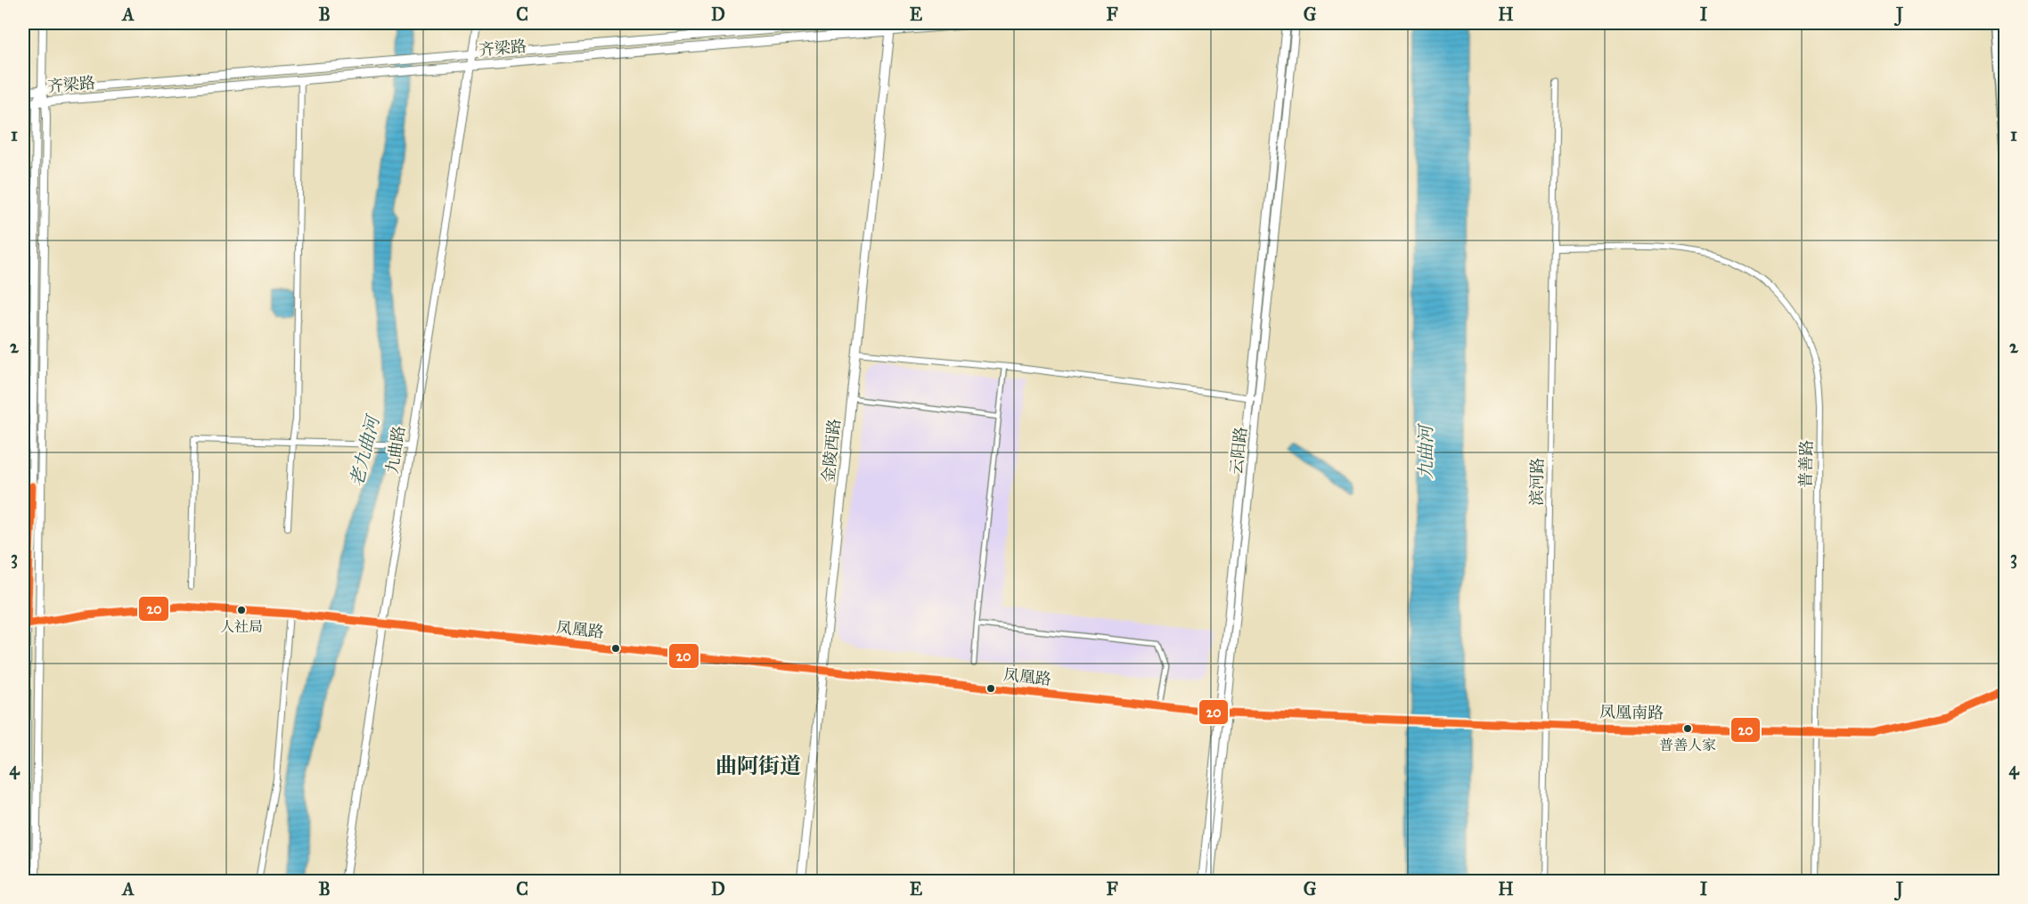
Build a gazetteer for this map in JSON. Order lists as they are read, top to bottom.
{
  "streets": {
    "main road": ["齐梁路", "金陵西路"],
    "street": [
      "九曲路",
      "云阳路",
      "普善路",
      "滨河路",
      "凤凰路",
      "凤凰南路"
    ]
  },
  "crossings": [
    ["齐梁路", "九曲路"],
    ["齐梁路", "金陵西路"],
    ["九曲路", "凤凰路"],
    ["金陵西路", "凤凰路"],
    ["云阳路", "凤凰路"],
    ["云阳路", "凤凰南路"],
    ["普善路", "滨河路"],
    ["普善路", "凤凰南路"],
    ["滨河路", "凤凰南路"],
    ["凤凰路", "凤凰南路"]
  ],
  "districts": ["曲阿街道"],
  "water": ["老九曲河", "九曲河"],
  "places": ["人社局", "普善人家"],
  "lines": ["transit line 20"],
  "grid": {
    "columns": [
      "A",
      "B",
      "C",
      "D",
      "E",
      "F",
      "G",
      "H",
      "I",
      "J"
    ],
    "rows": [
      "1",
      "2",
      "3",
      "4"
    ]
  }
}
